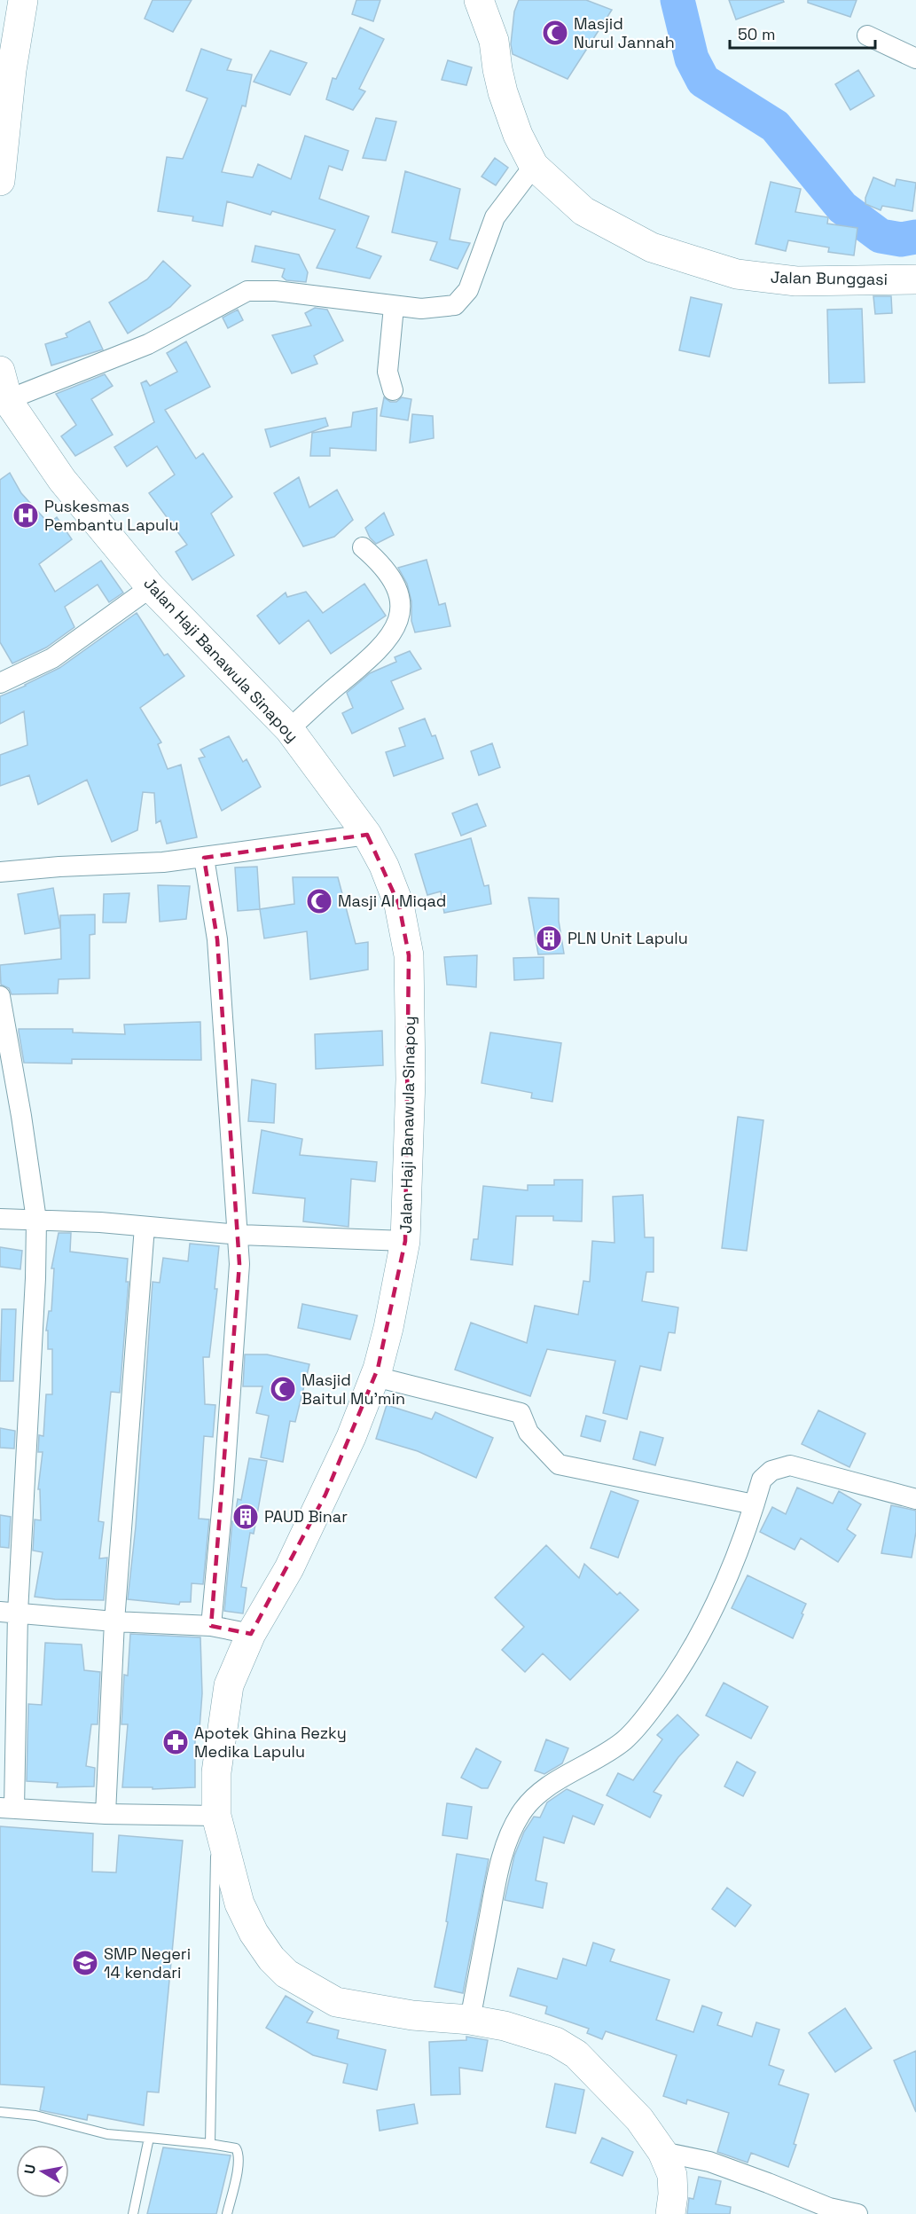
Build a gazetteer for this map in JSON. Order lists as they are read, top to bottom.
{
  "streets": {
    "highway": ["Jalan Bunggasi", "Jalan Haji Banawula Sinapoy"]
  },
  "places": {
    "mosque": ["Masjid Nurul Jannah", "Masji Al Miqad", "Masjid Baitul Mu'min"],
    "hospital": ["Puskesmas Pembantu Lapulu"],
    "building": ["PLN Unit Lapulu", "PAUD Binar"],
    "pharmacy": ["Apotek Ghina Rezky Medika Lapulu"],
    "school or university": ["SMP Negeri 14 kendari"]
  },
  "scale_bar": "50 m",
  "north": "left"
}
